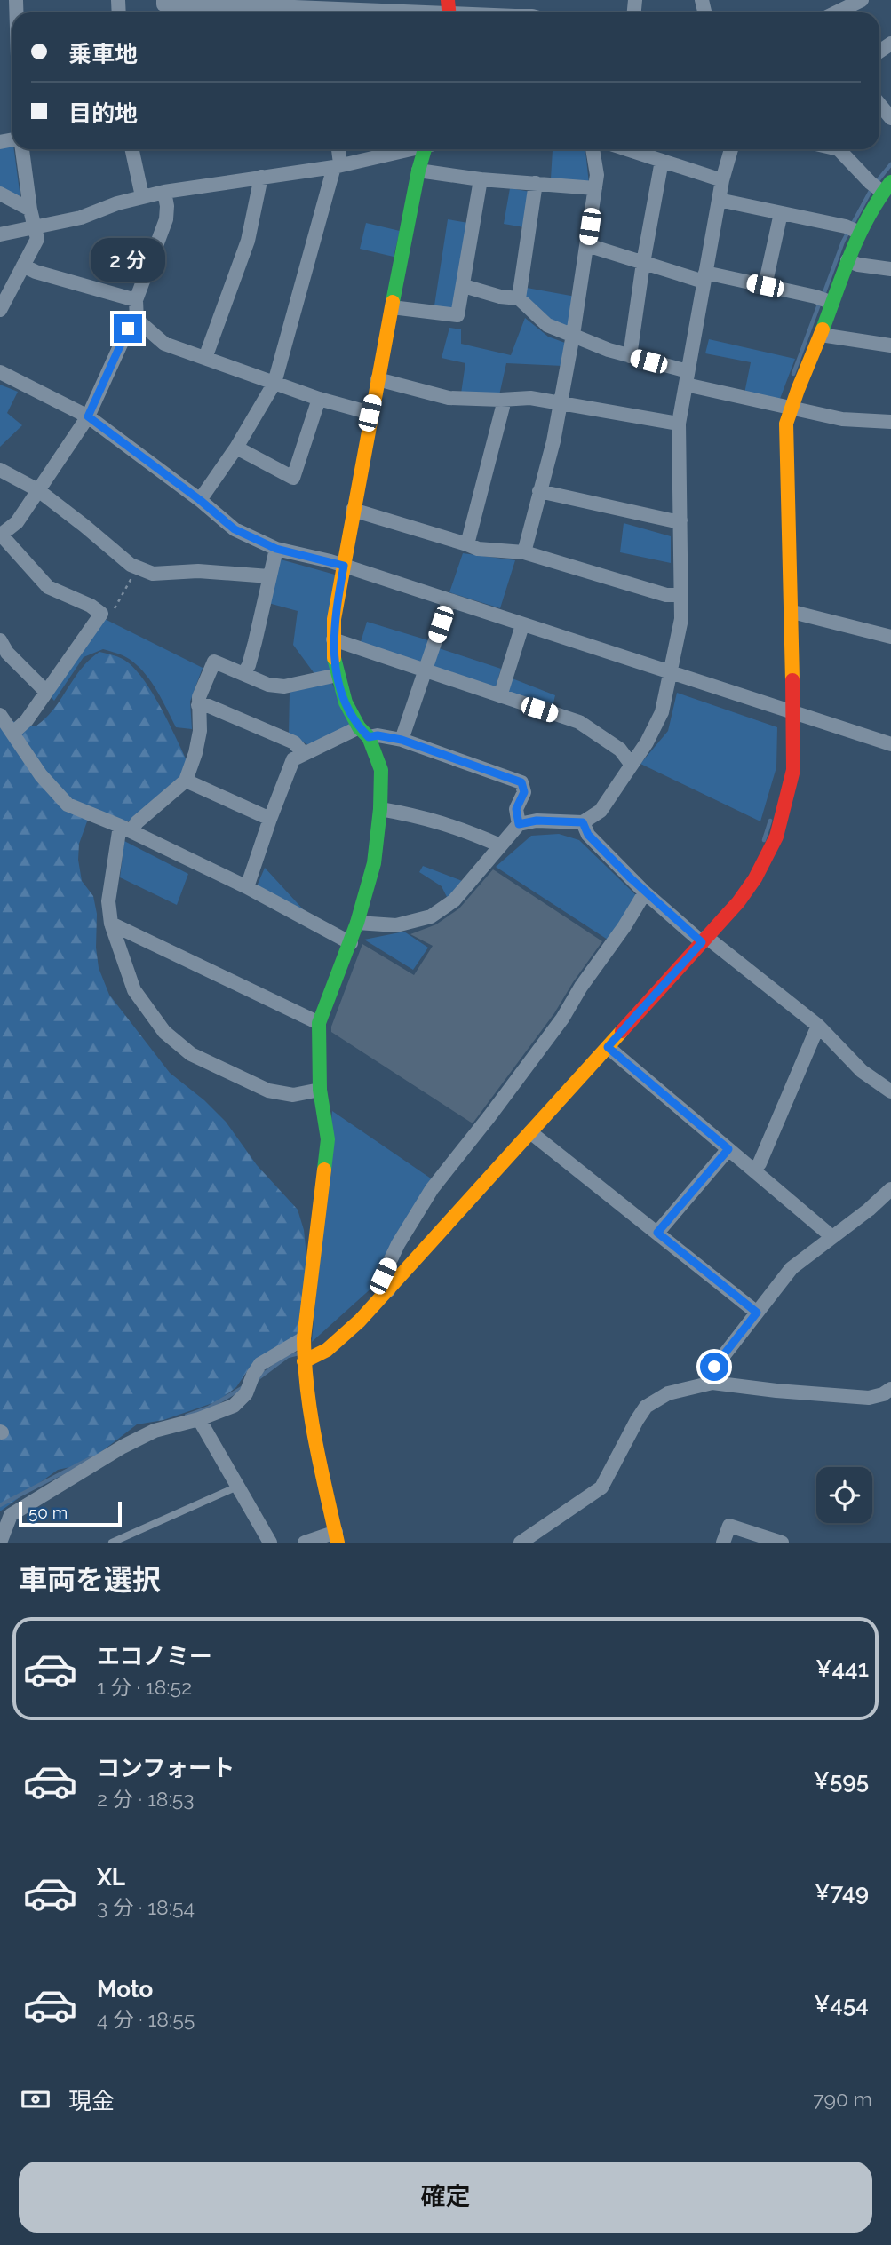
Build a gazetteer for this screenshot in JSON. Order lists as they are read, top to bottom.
{
  "scale_bar": "50 m",
  "page": {
    "banner": ["乗車地", "目的地"],
    "bubble": "2 分",
    "scale": "50 m",
    "heading": "車両を選択",
    "list": [
      {
        "name": "エコノミー",
        "note": "1 分 · 18:52",
        "value": "¥441"
      },
      {
        "name": "コンフォート",
        "note": "2 分 · 18:53",
        "value": "¥595"
      },
      {
        "name": "XL",
        "note": "3 分 · 18:54",
        "value": "¥749"
      },
      {
        "name": "Moto",
        "note": "4 分 · 18:55",
        "value": "¥454"
      }
    ],
    "pay": ["現金", "790 m"],
    "buttons": "確定"
  }
}
